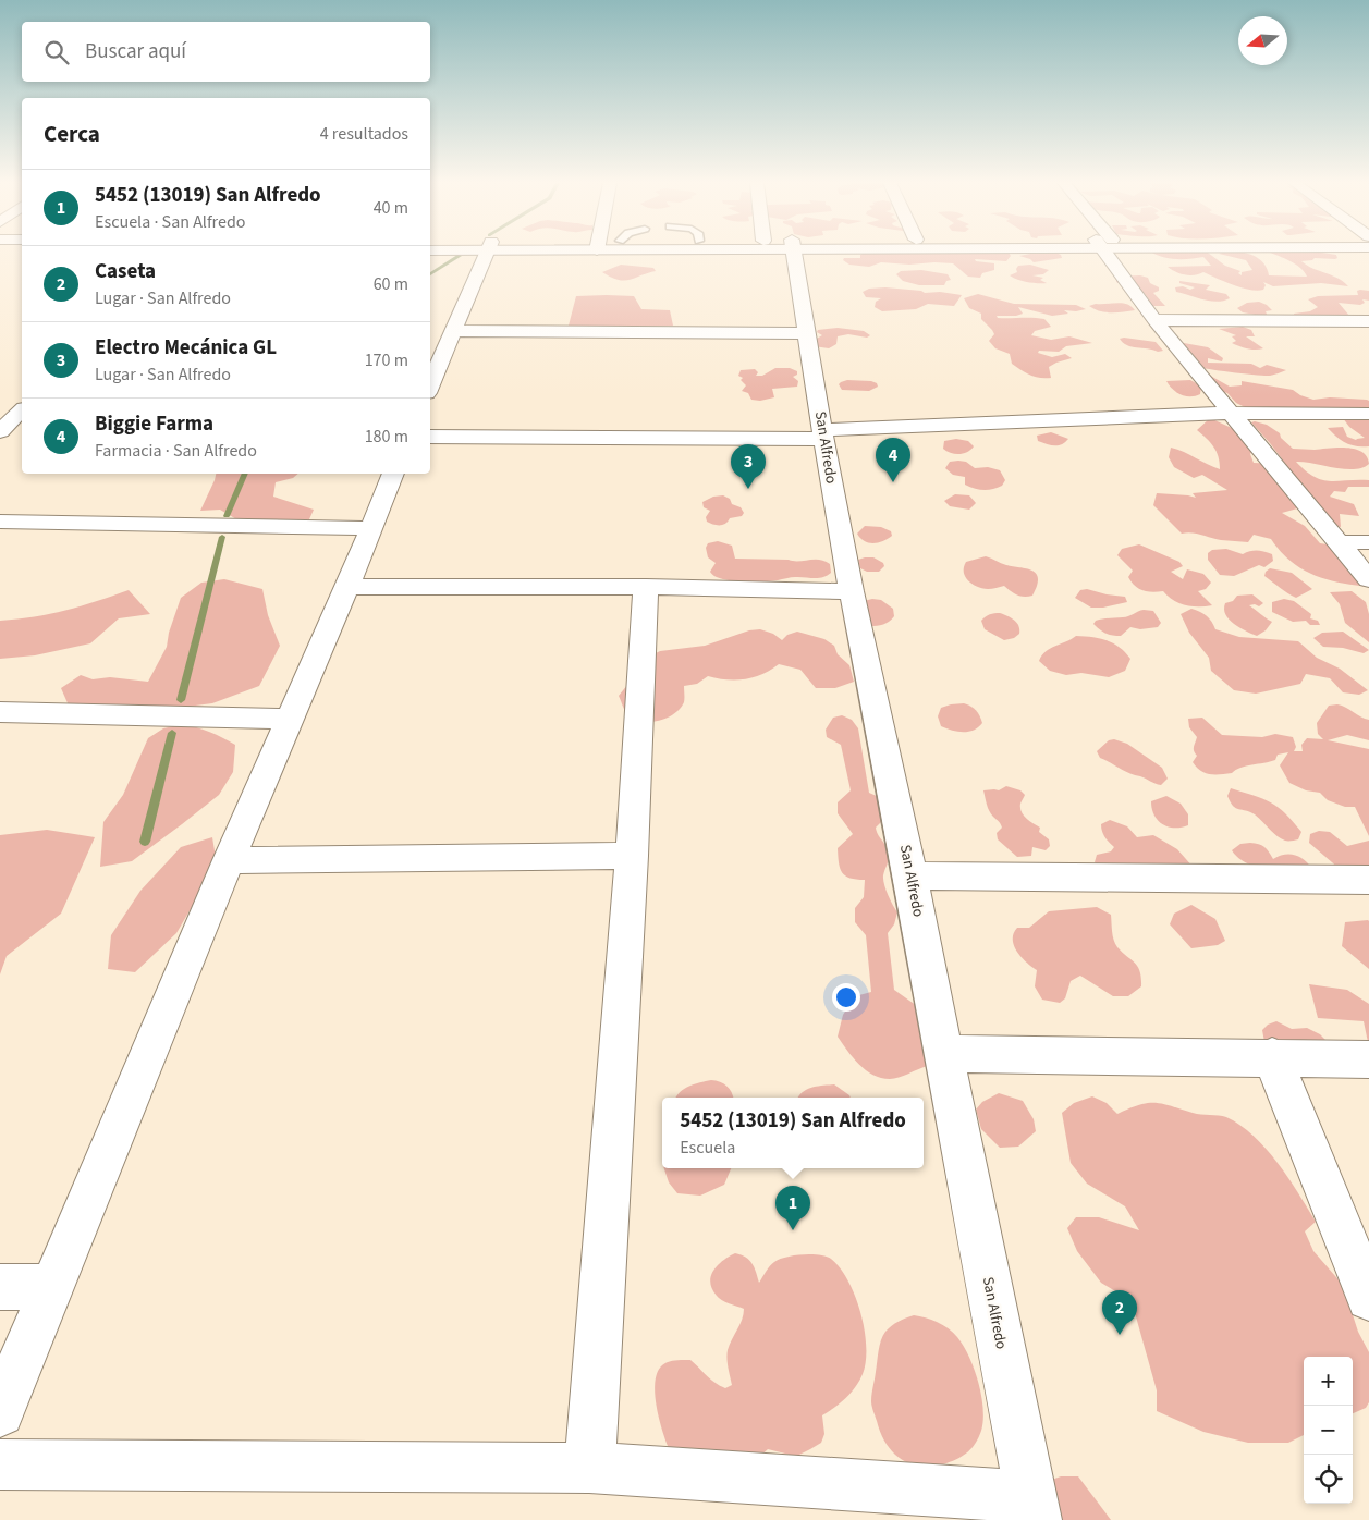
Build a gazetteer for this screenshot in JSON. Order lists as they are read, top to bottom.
{
  "streets": {
    "street": ["San Alfredo"]
  },
  "north": "left",
  "page": {
    "search": "Buscar aquí",
    "heading": ["Cerca", "4 resultados"],
    "list": [
      {
        "mark": "1",
        "name": "5452 (13019) San Alfredo",
        "note": "Escuela · San Alfredo",
        "value": "40 m"
      },
      {
        "mark": "2",
        "name": "Caseta",
        "note": "Lugar · San Alfredo",
        "value": "60 m"
      },
      {
        "mark": "3",
        "name": "Electro Mecánica GL",
        "note": "Lugar · San Alfredo",
        "value": "170 m"
      },
      {
        "mark": "4",
        "name": "Biggie Farma",
        "note": "Farmacia · San Alfredo",
        "value": "180 m"
      }
    ],
    "pins": [
      "4",
      "3",
      "1",
      "2"
    ],
    "popup": ["5452 (13019) San Alfredo", "Escuela"],
    "map_buttons": ["+", "−"]
  }
}
